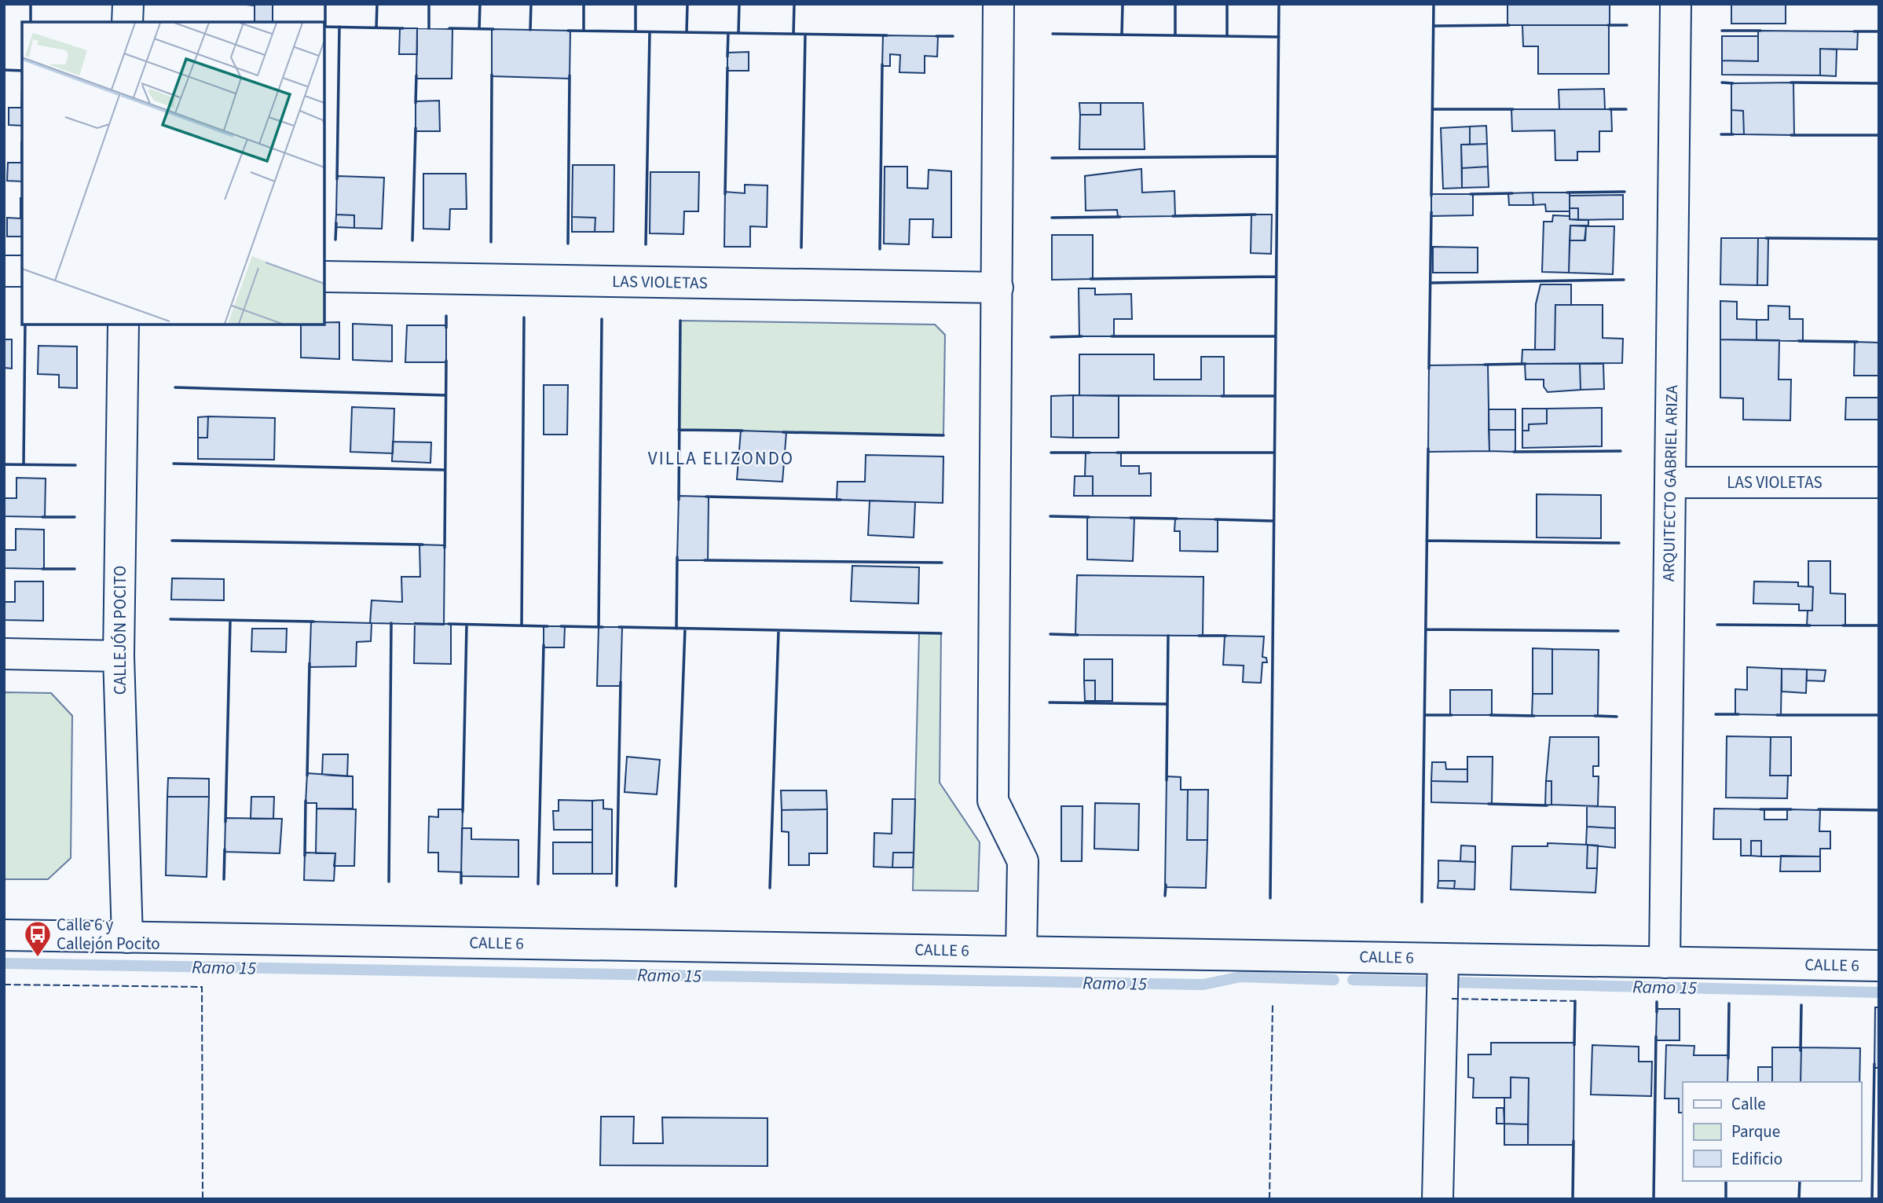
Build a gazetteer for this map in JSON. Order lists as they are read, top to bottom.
{
  "streets": {
    "street": [
      "LAS VIOLETAS",
      "ARQUITECTO GABRIEL ARIZA",
      "CALLEJÓN POCITO",
      "CALLE 6"
    ]
  },
  "crossings": [
    ["LAS VIOLETAS", "ARQUITECTO GABRIEL ARIZA"],
    ["ARQUITECTO GABRIEL ARIZA", "CALLE 6"],
    ["CALLEJÓN POCITO", "CALLE 6"]
  ],
  "districts": ["VILLA ELIZONDO"],
  "water": ["Ramo 15"],
  "places": {
    "bus stop": ["Calle 6 y Callejón Pocito"]
  },
  "legend": ["Calle", "Parque", "Edificio"]
}
